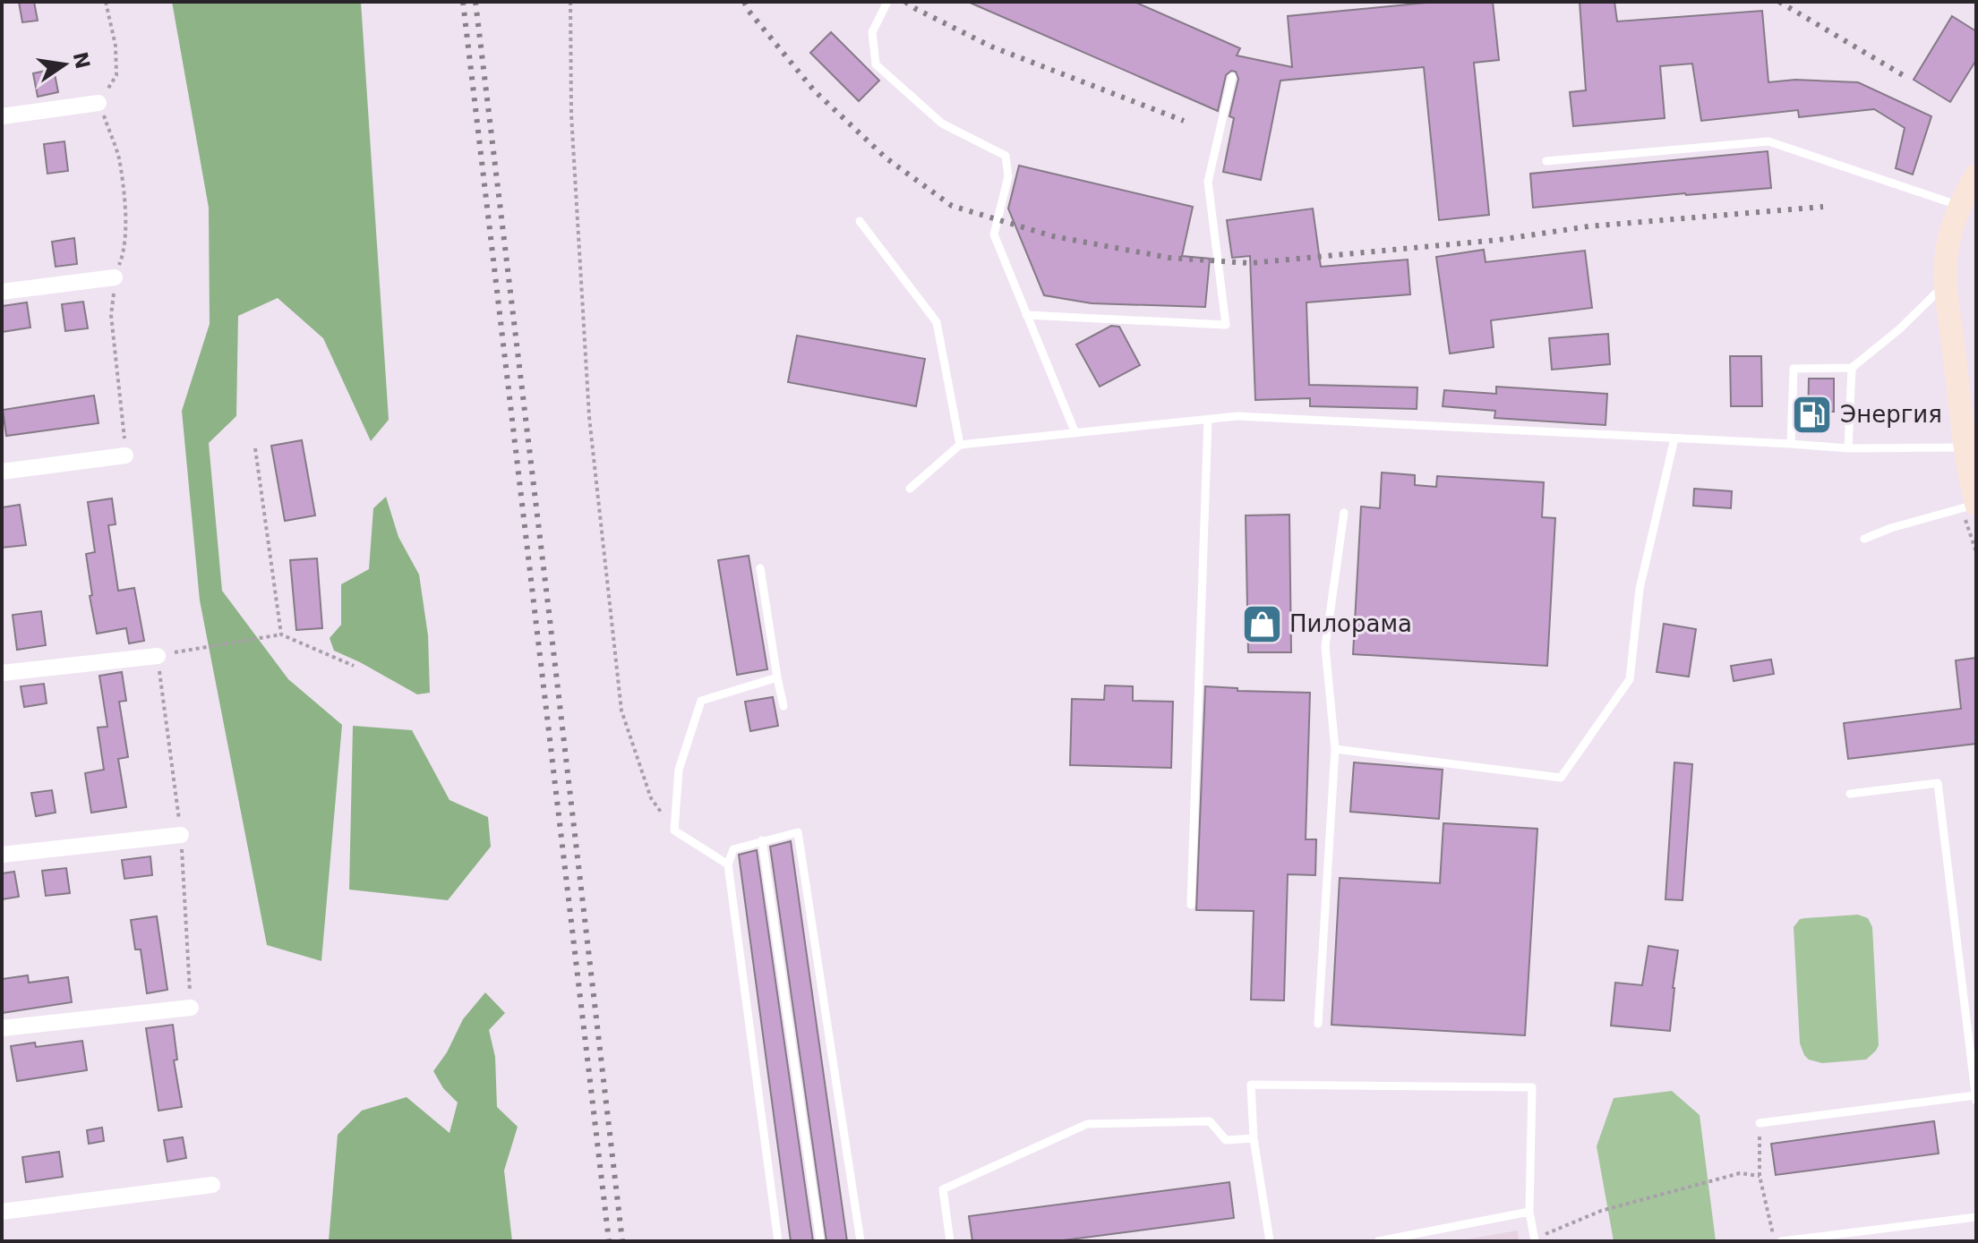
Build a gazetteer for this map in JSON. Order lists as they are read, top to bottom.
{
  "places": {
    "fuel station": ["Энергия"],
    "shop": ["Пилорама"]
  },
  "north": "right"
}
